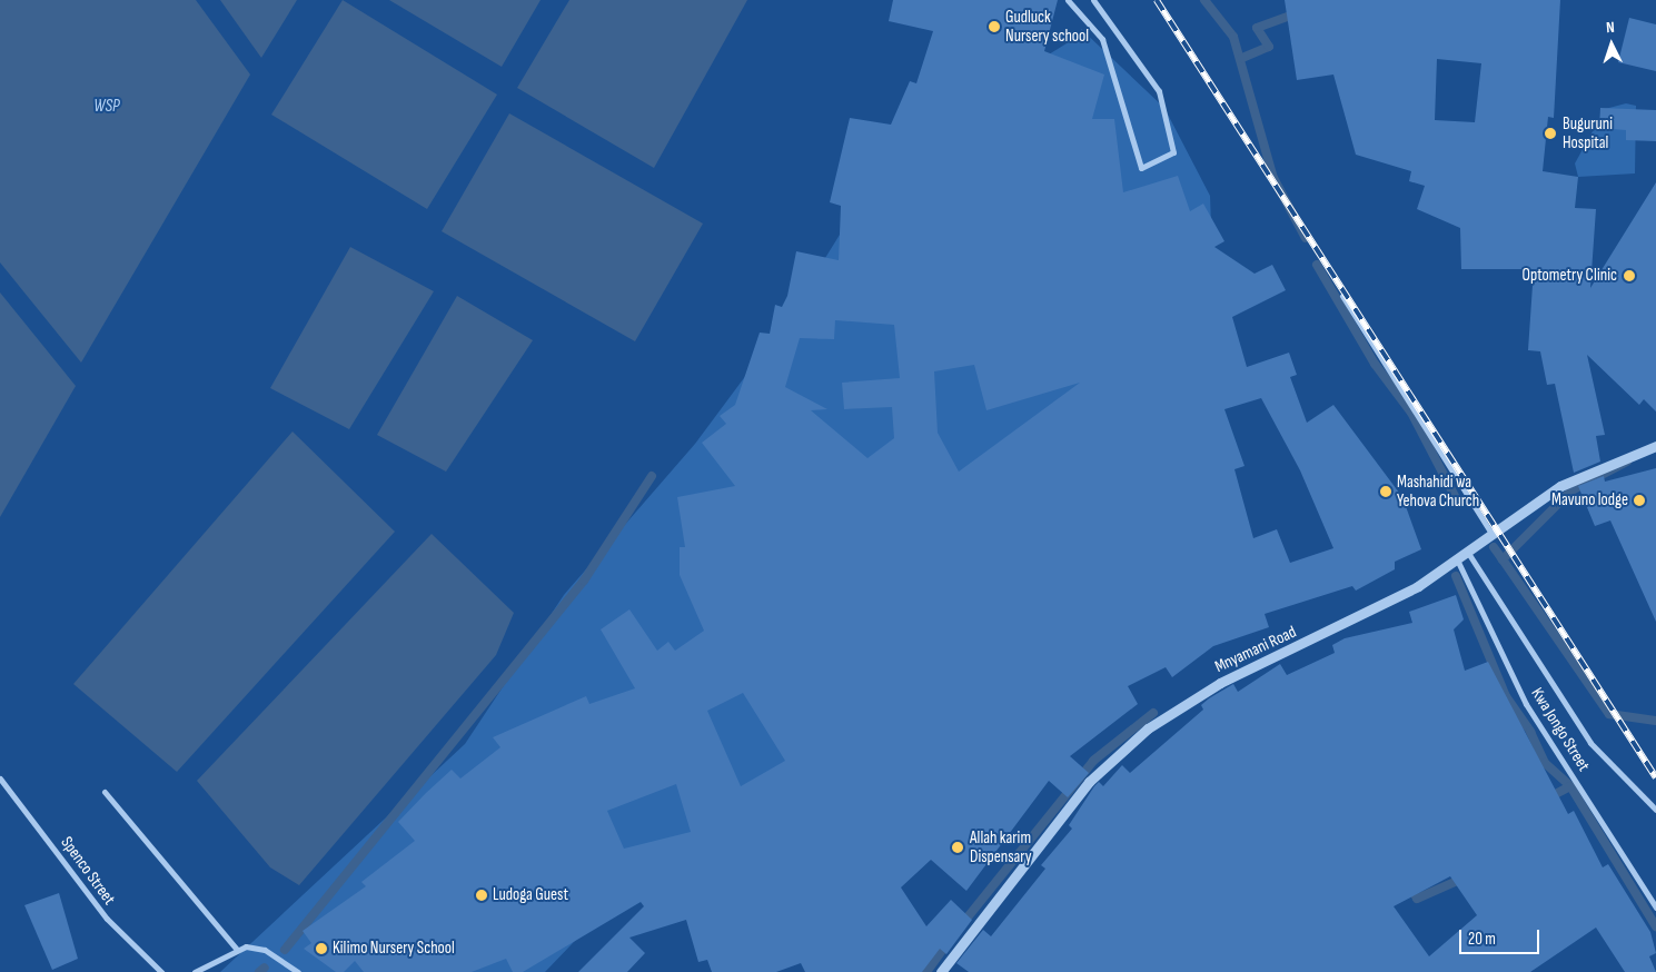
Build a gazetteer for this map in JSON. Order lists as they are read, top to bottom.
{
  "streets": {
    "street": ["Mnyamani Road", "Kwa Jongo Street", "Spenco Street"]
  },
  "crossings": [
    ["Mnyamani Road", "Kwa Jongo Street"]
  ],
  "water": ["WSP"],
  "places": [
    "Gudluck Nursery school",
    "Buguruni Hospital",
    "Optometry Clinic",
    "Mashahidi wa Yehova Church",
    "Mavuno lodge",
    "Allah karim Dispensary",
    "Ludoga Guest",
    "Kilimo Nursery School"
  ],
  "scale_bar": "20 m",
  "north": "top"
}
